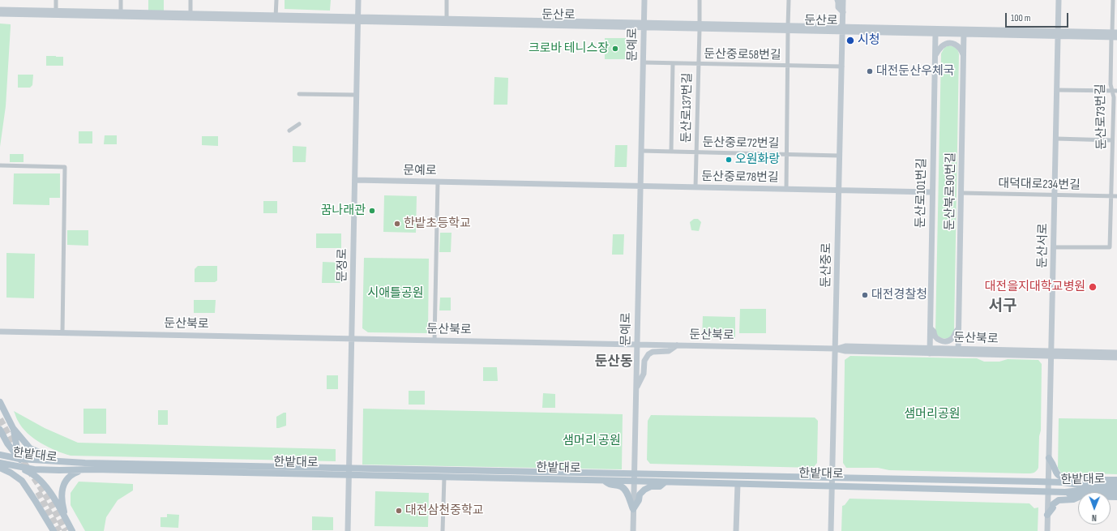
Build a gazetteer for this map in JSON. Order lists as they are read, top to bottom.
{
  "streets": {
    "main road": [
      "둔산로",
      "문예로",
      "둔산중로78번길",
      "둔산북로90번길",
      "둔산로101번길",
      "둔산서로",
      "문정로",
      "둔산중로",
      "둔산북로",
      "한밭대로"
    ],
    "street": [
      "둔산중로58번길",
      "둔산로137번길",
      "둔산로73번길",
      "둔산중로72번길",
      "대덕대로234번길"
    ]
  },
  "crossings": [
    ["둔산로", "문예로"],
    ["둔산로", "둔산로137번길"],
    ["둔산로", "둔산로73번길"],
    ["둔산로", "둔산북로90번길"],
    ["둔산로", "둔산로101번길"],
    ["둔산로", "둔산서로"],
    ["둔산로", "문정로"],
    ["둔산로", "둔산중로"],
    ["문예로", "둔산중로58번길"],
    ["문예로", "둔산중로72번길"],
    ["문예로", "둔산중로78번길"],
    ["문예로", "문정로"],
    ["문예로", "둔산북로"],
    ["문예로", "한밭대로"],
    ["둔산중로58번길", "둔산로137번길"],
    ["둔산중로58번길", "둔산중로"],
    ["둔산로137번길", "둔산중로72번길"],
    ["둔산로137번길", "둔산중로78번길"],
    ["둔산로73번길", "대덕대로234번길"],
    ["둔산로73번길", "둔산서로"],
    ["둔산중로72번길", "둔산중로"],
    ["둔산중로78번길", "둔산로101번길"],
    ["둔산중로78번길", "둔산중로"],
    ["대덕대로234번길", "둔산북로90번길"],
    ["대덕대로234번길", "둔산서로"],
    ["둔산북로90번길", "둔산북로"],
    ["둔산로101번길", "둔산북로"],
    ["둔산서로", "둔산북로"],
    ["둔산서로", "한밭대로"],
    ["문정로", "둔산북로"],
    ["문정로", "한밭대로"],
    ["둔산중로", "둔산북로"],
    ["둔산중로", "한밭대로"]
  ],
  "districts": ["서구", "둔산동"],
  "parks": ["시애틀공원", "샘머리공원", "샘머리 공원"],
  "places": [
    "시청",
    "크로바 테니스장",
    "대전둔산우체국",
    "오원화랑",
    "꿈나래관",
    "한밭초등학교",
    "대전을지대학교병원",
    "대전경찰청",
    "대전삼천중학교"
  ],
  "scale_bar": "100 m",
  "north": "bottom"
}
